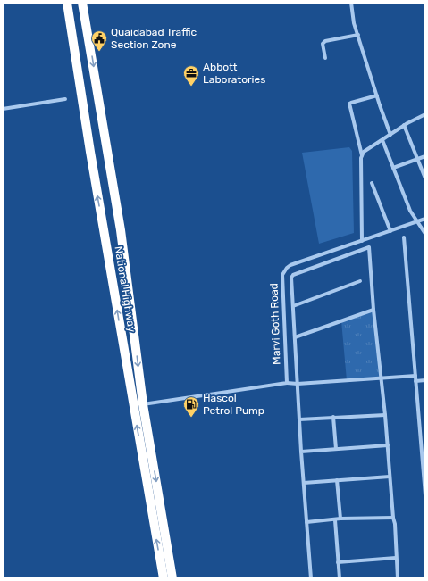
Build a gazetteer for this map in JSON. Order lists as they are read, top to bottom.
{
  "streets": {
    "highway": ["National Highway"],
    "street": ["Marvi Goth Road"]
  },
  "places": {
    "public building": ["Quaidabad Traffic Section Zone"],
    "office": ["Abbott Laboratories"],
    "fuel station": ["Hascol Petrol Pump"]
  }
}
